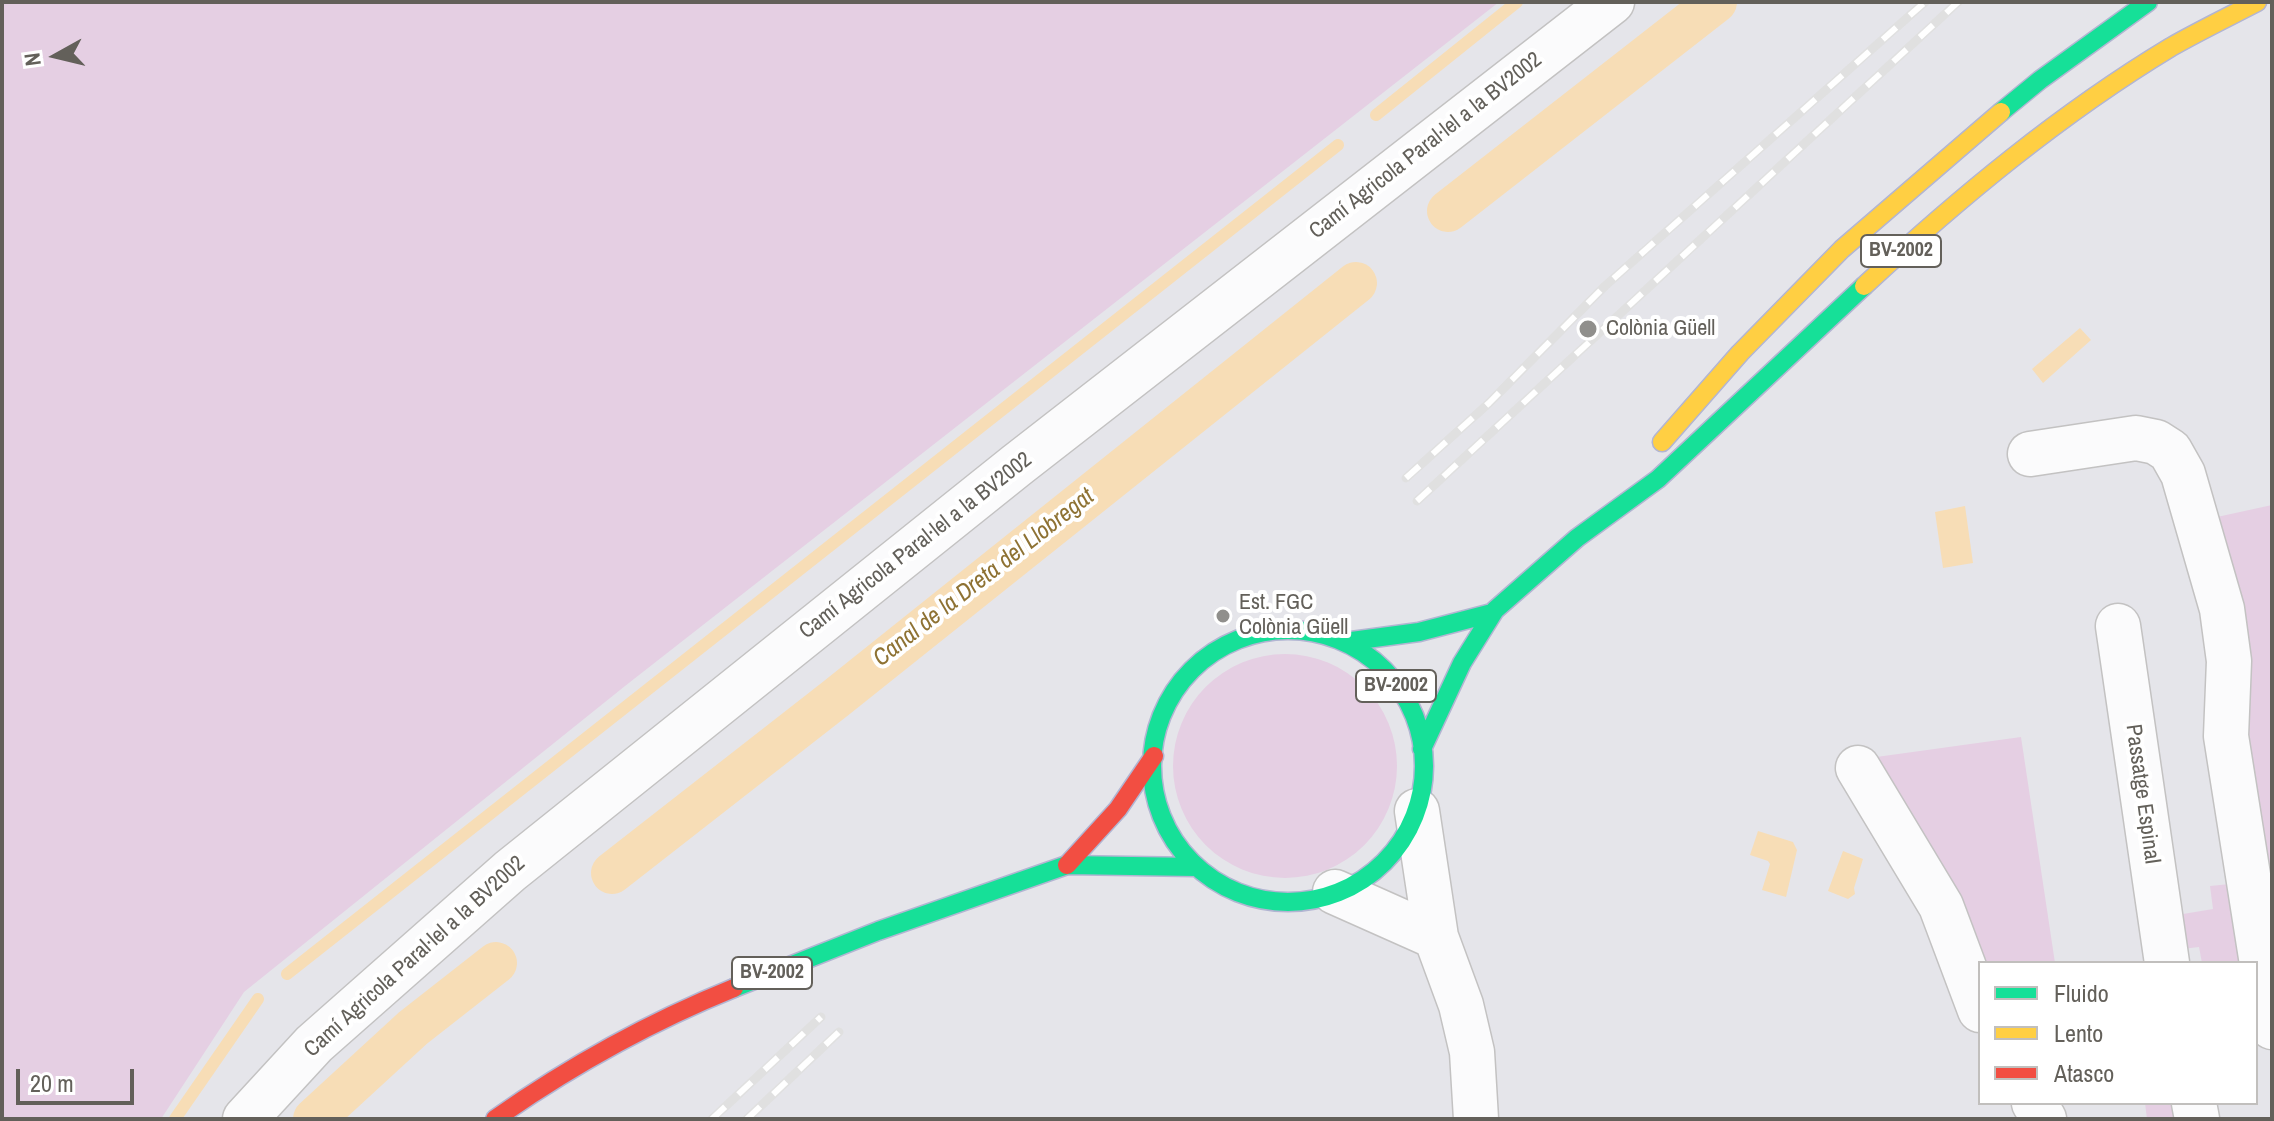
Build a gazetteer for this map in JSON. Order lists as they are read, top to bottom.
{
  "streets": {
    "main road": ["BV-2002"],
    "street": ["Camí Agricola Paral·lel a la BV2002", "Passatge Espinal"]
  },
  "water": ["Canal de la Dreta del Llobregat"],
  "places": ["Colònia Güell", "Est. FGC Colònia Güell"],
  "legend": ["Fluido", "Lento", "Atasco"],
  "scale_bar": "20 m",
  "north": "left"
}
